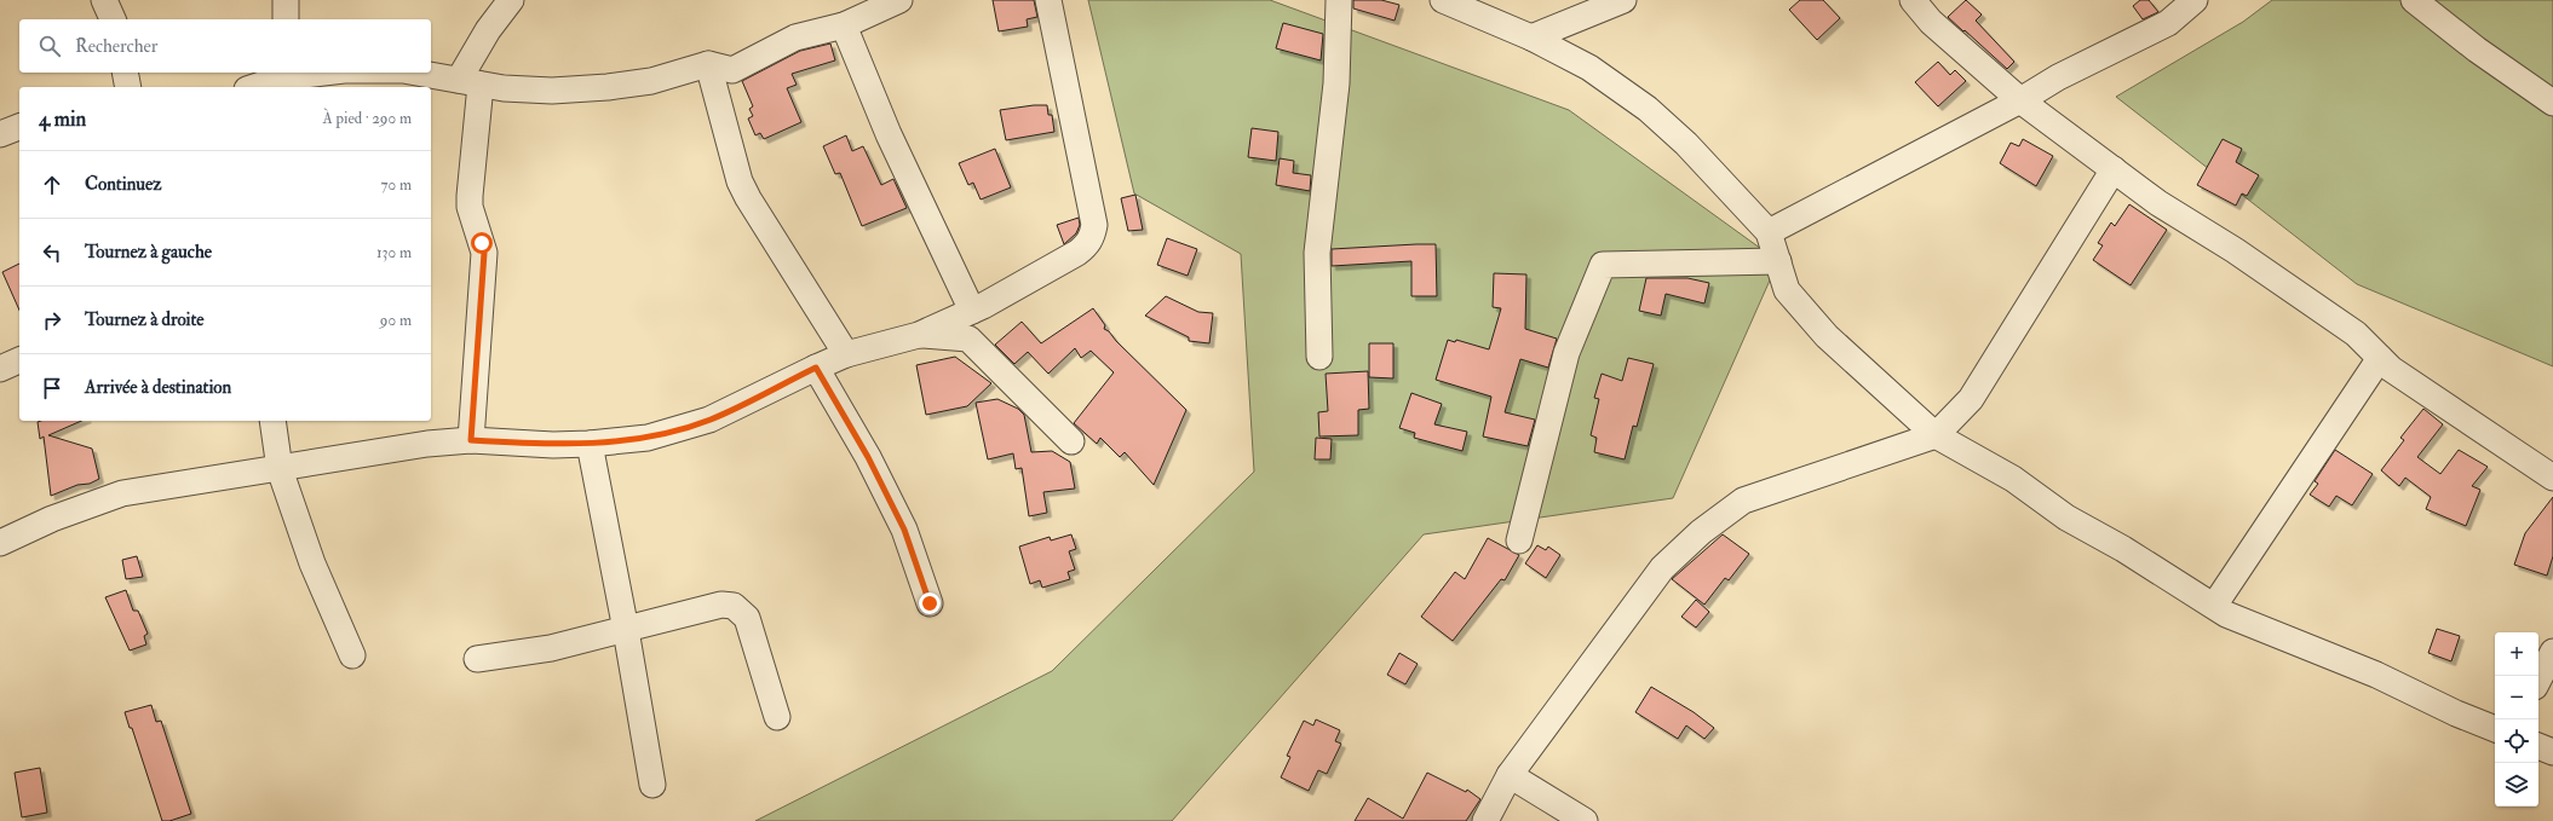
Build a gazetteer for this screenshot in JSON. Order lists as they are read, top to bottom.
{
  "page": {
    "search": "Rechercher",
    "heading": ["4 min", "À pied · 290 m"],
    "list": [
      ["Continuez", "70 m"],
      ["Tournez à gauche", "130 m"],
      ["Tournez à droite", "90 m"],
      "Arrivée à destination"
    ],
    "map_buttons": ["+", "−"]
  }
}
